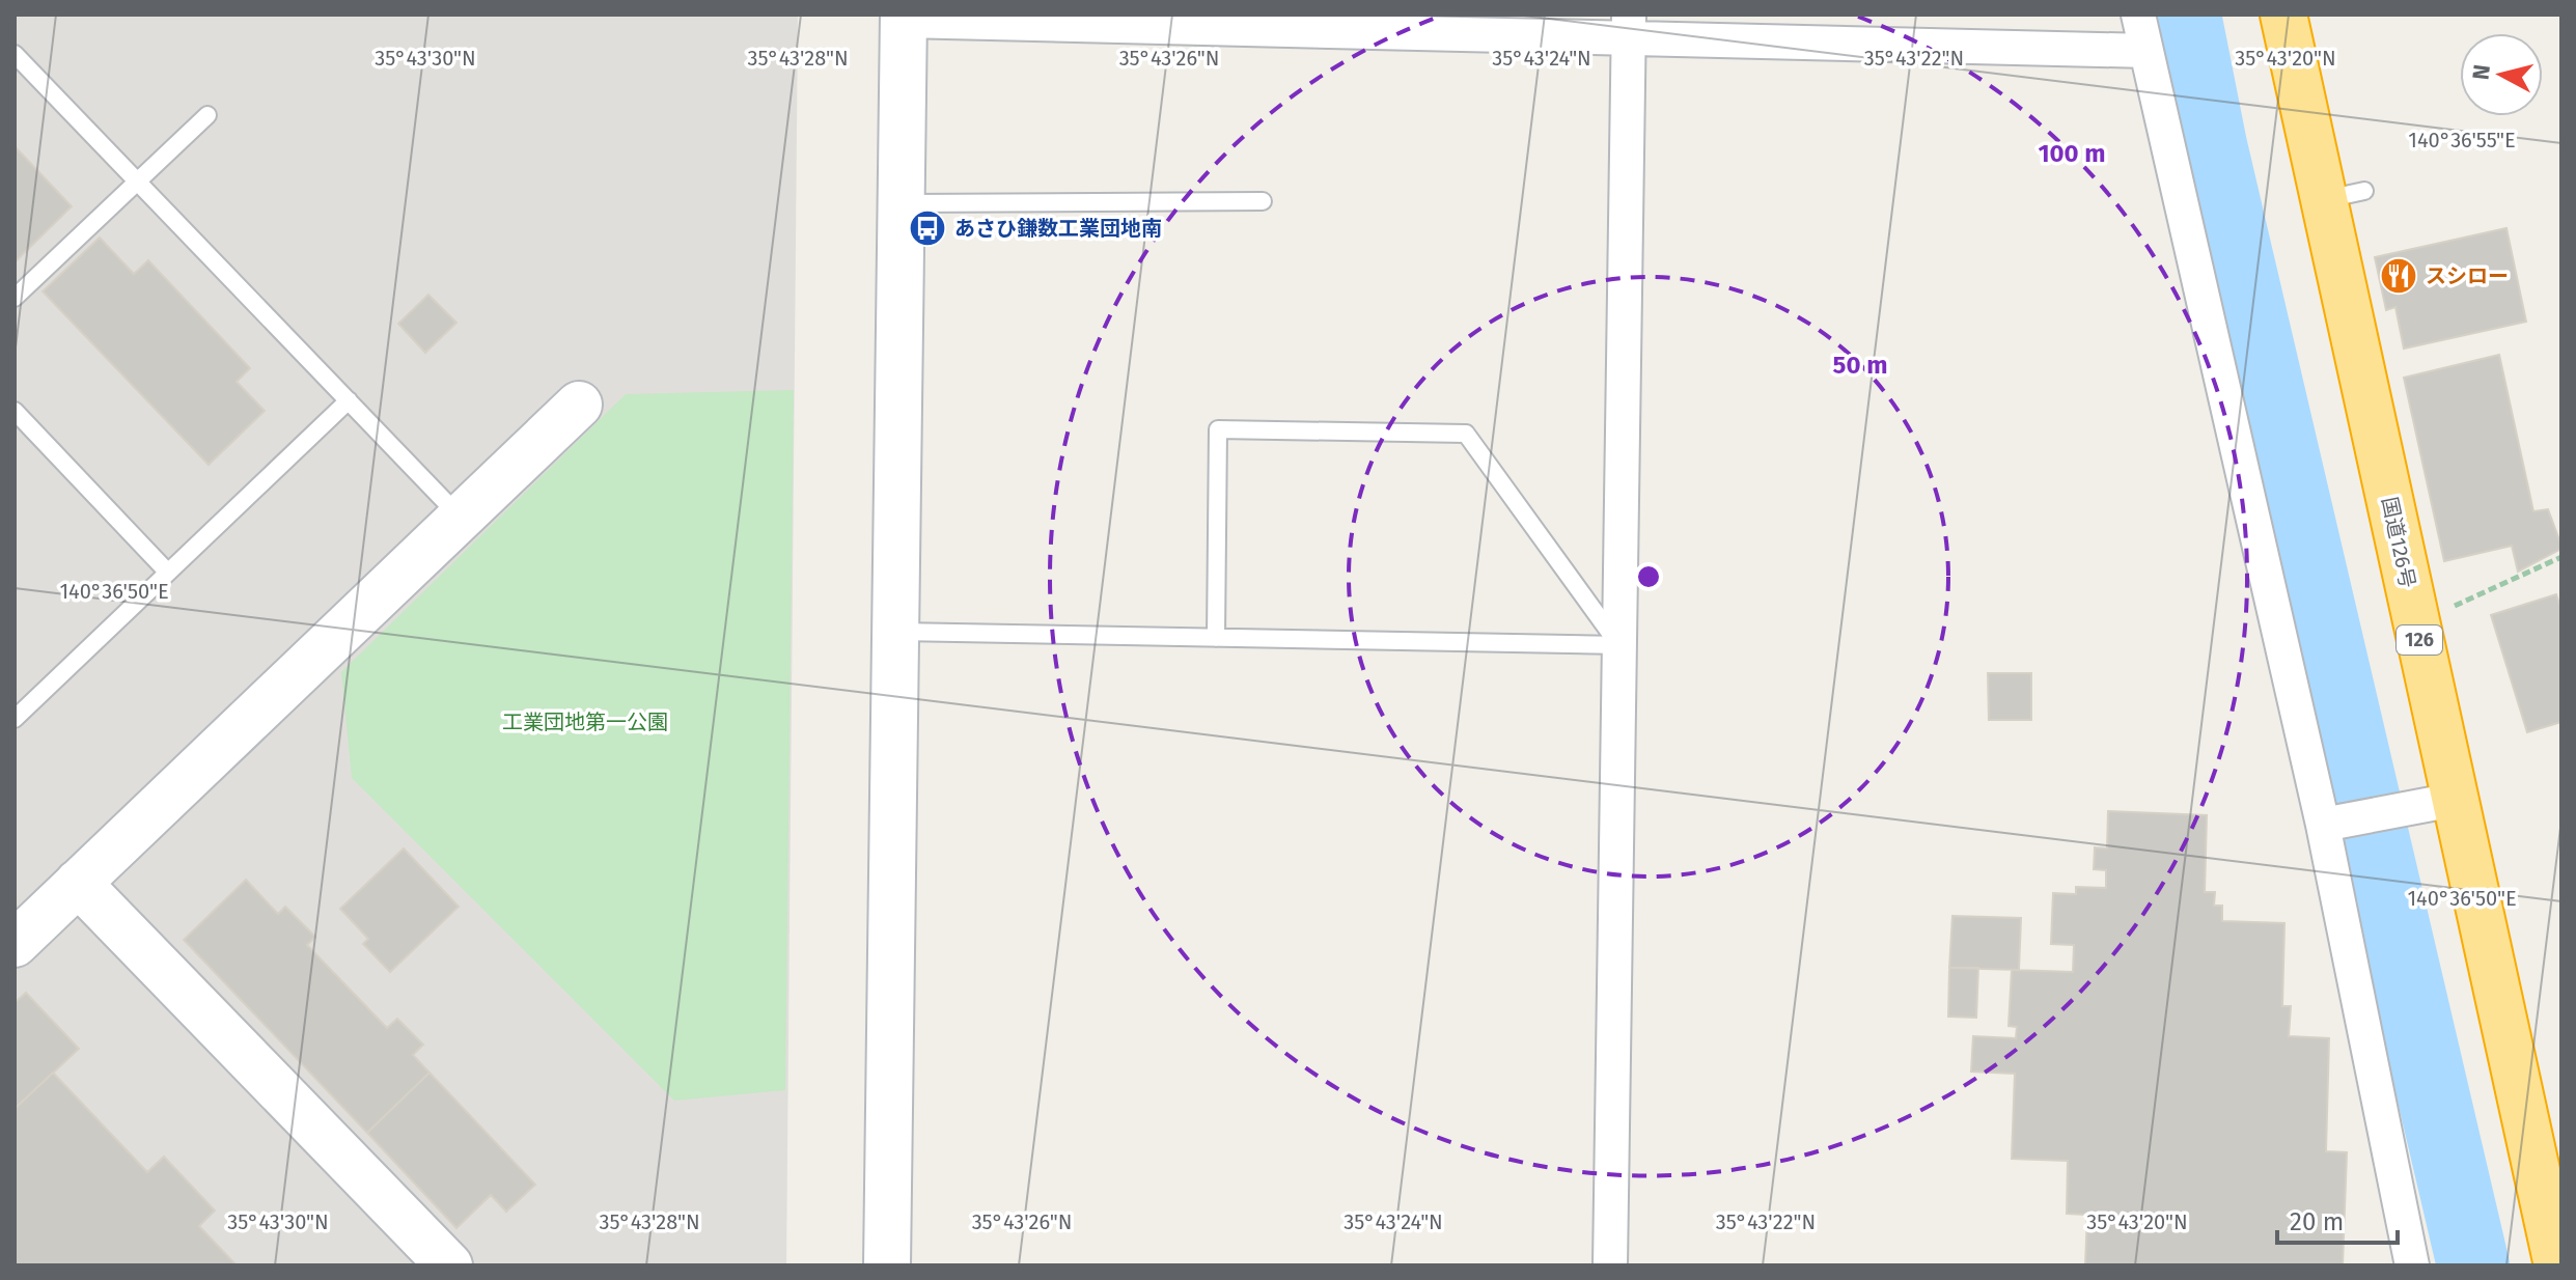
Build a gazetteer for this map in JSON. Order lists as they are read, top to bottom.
{
  "streets": {
    "highway": ["国道126号", "126"]
  },
  "parks": ["工業団地第一公園"],
  "places": {
    "bus stop": ["あさひ鎌数工業団地南"],
    "restaurant": ["スシロー"]
  },
  "scale_bar": "20 m",
  "north": "left",
  "coordinates": [
    "35°43'24\"N",
    "35°43'22\"N",
    "35°43'30\"N",
    "35°43'28\"N",
    "35°43'26\"N",
    "35°43'20\"N",
    "140°36'55\"E",
    "140°36'50\"E"
  ],
  "rings": ["100 m", "50 m"]
}
